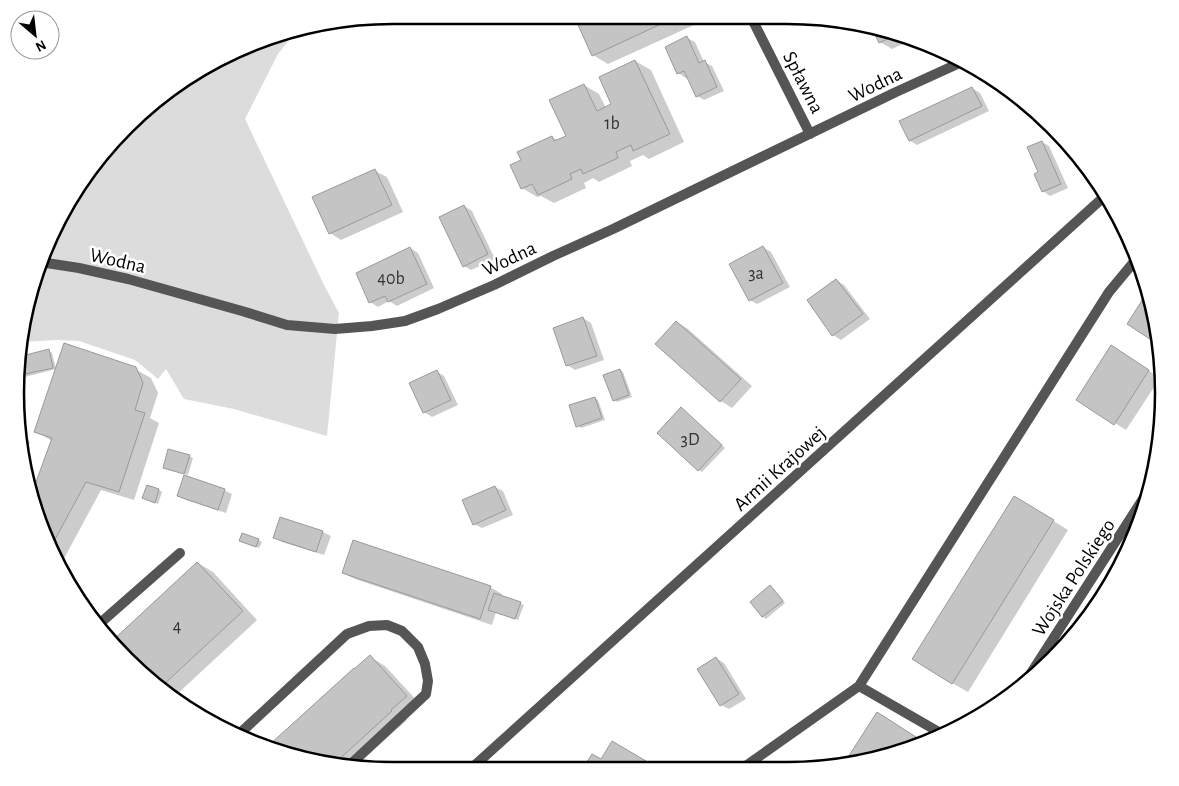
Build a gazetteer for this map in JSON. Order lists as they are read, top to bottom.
{
  "streets": {
    "street": [
      "Spławna",
      "Wodna",
      "Armii Krajowej",
      "Wojska Polskiego"
    ]
  },
  "crossings": [
    ["Spławna", "Wodna"]
  ],
  "house_numbers": [
    "1b",
    "3a",
    "40b",
    "3D",
    "4"
  ],
  "north": "bottom right"
}
